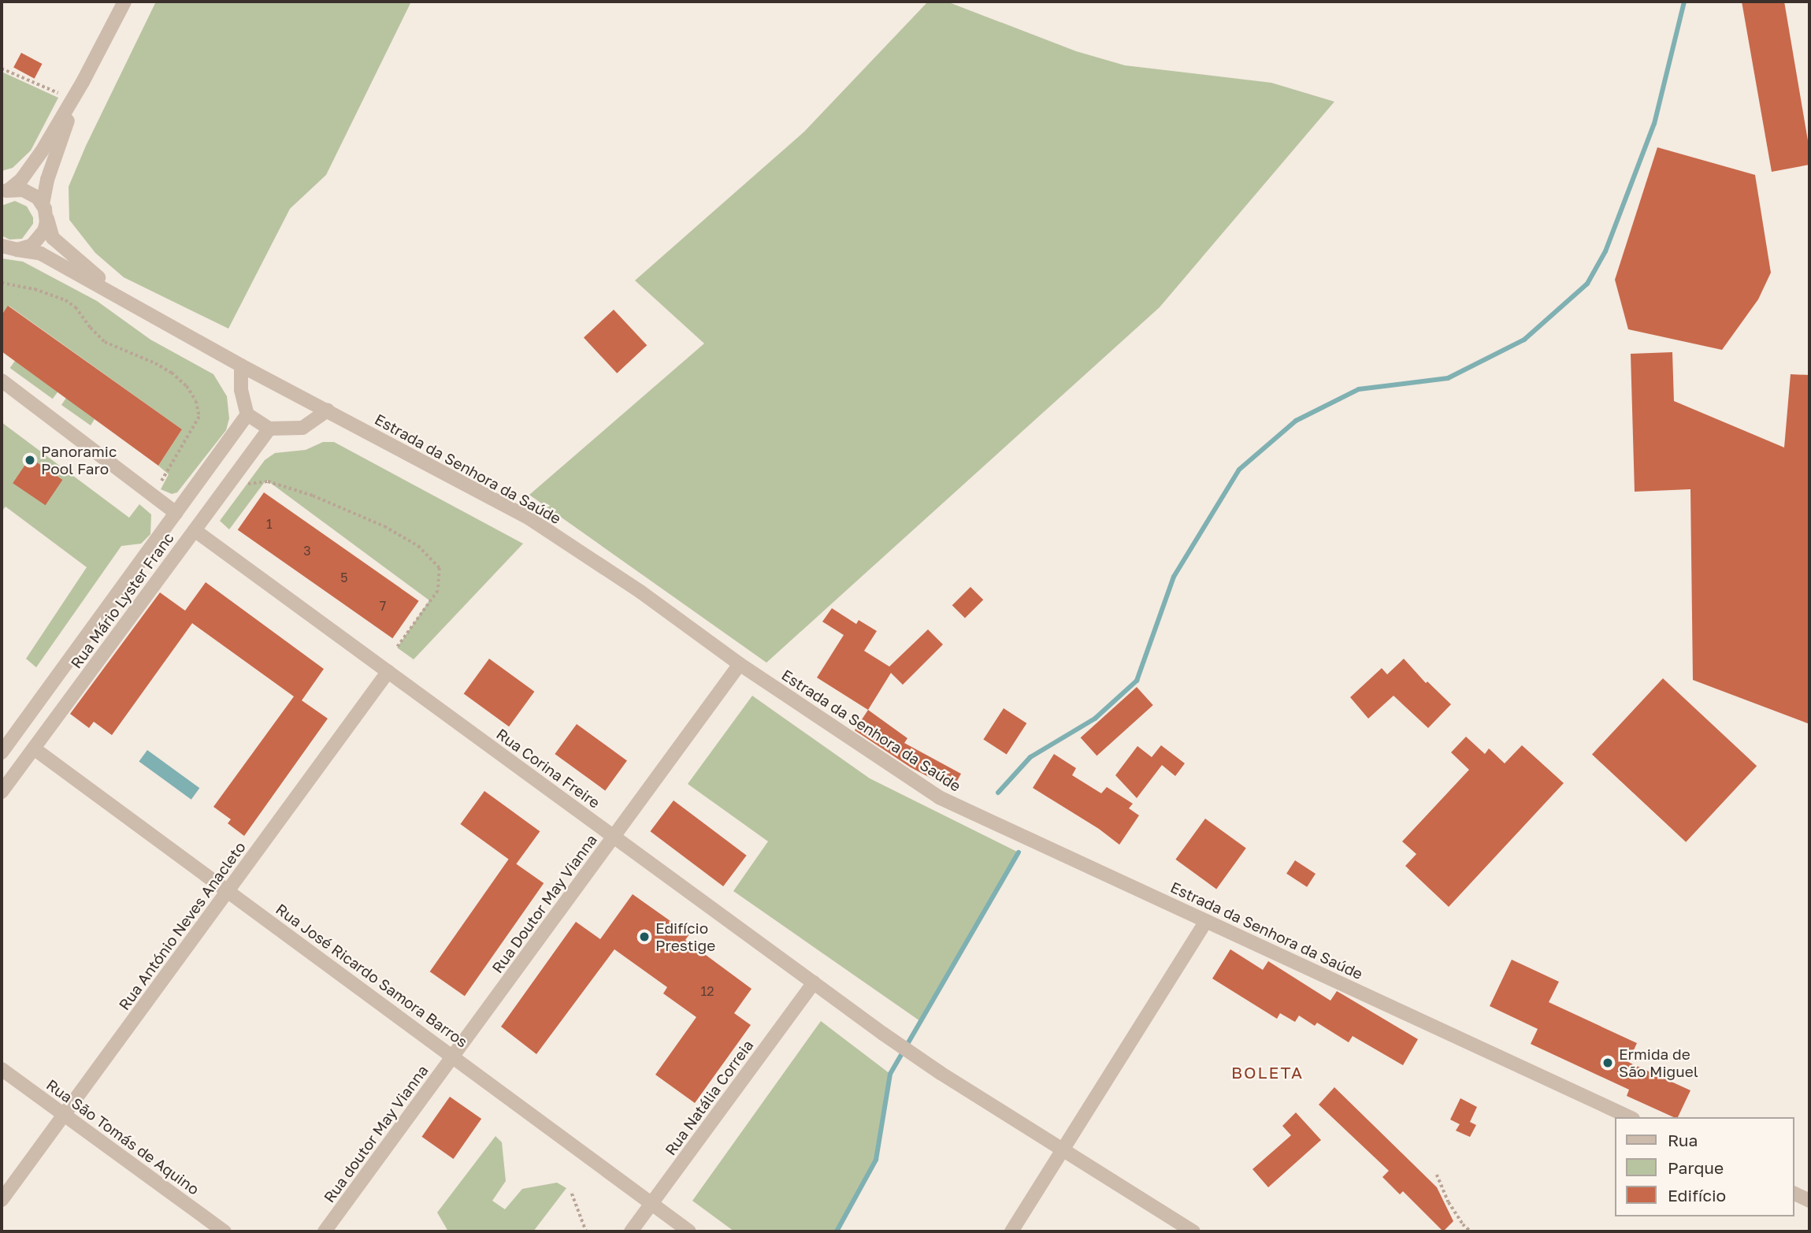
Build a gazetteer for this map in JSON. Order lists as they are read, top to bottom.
{
  "streets": {
    "street": [
      "Estrada da Senhora da Saúde",
      "Rua Mário Lyster Franc",
      "Rua Corina Freire",
      "Rua Doutor May Vianna",
      "Rua António Neves Anacleto",
      "Rua José Ricardo Samora Barros",
      "Rua Natália Correia",
      "Rua doutor May Vianna",
      "Rua São Tomás de Aquino"
    ]
  },
  "crossings": [
    ["Estrada da Senhora da Saúde", "Rua Doutor May Vianna"],
    ["Rua Mário Lyster Franc", "Rua Corina Freire"],
    ["Rua Mário Lyster Franc", "Rua José Ricardo Samora Barros"],
    ["Rua Corina Freire", "Rua Doutor May Vianna"],
    ["Rua Corina Freire", "Rua António Neves Anacleto"],
    ["Rua Corina Freire", "Rua Natália Correia"],
    ["Rua Doutor May Vianna", "Rua José Ricardo Samora Barros"],
    ["Rua Doutor May Vianna", "Rua doutor May Vianna"],
    ["Rua António Neves Anacleto", "Rua José Ricardo Samora Barros"],
    ["Rua António Neves Anacleto", "Rua São Tomás de Aquino"],
    ["Rua José Ricardo Samora Barros", "Rua Natália Correia"],
    ["Rua José Ricardo Samora Barros", "Rua doutor May Vianna"]
  ],
  "districts": ["BOLETA"],
  "places": ["Panoramic Pool Faro", "Edifício Prestige", "Ermida de São Miguel"],
  "house_numbers": [
    "1",
    "3",
    "5",
    "7",
    "12"
  ],
  "legend": ["Rua", "Parque", "Edifício"]
}
